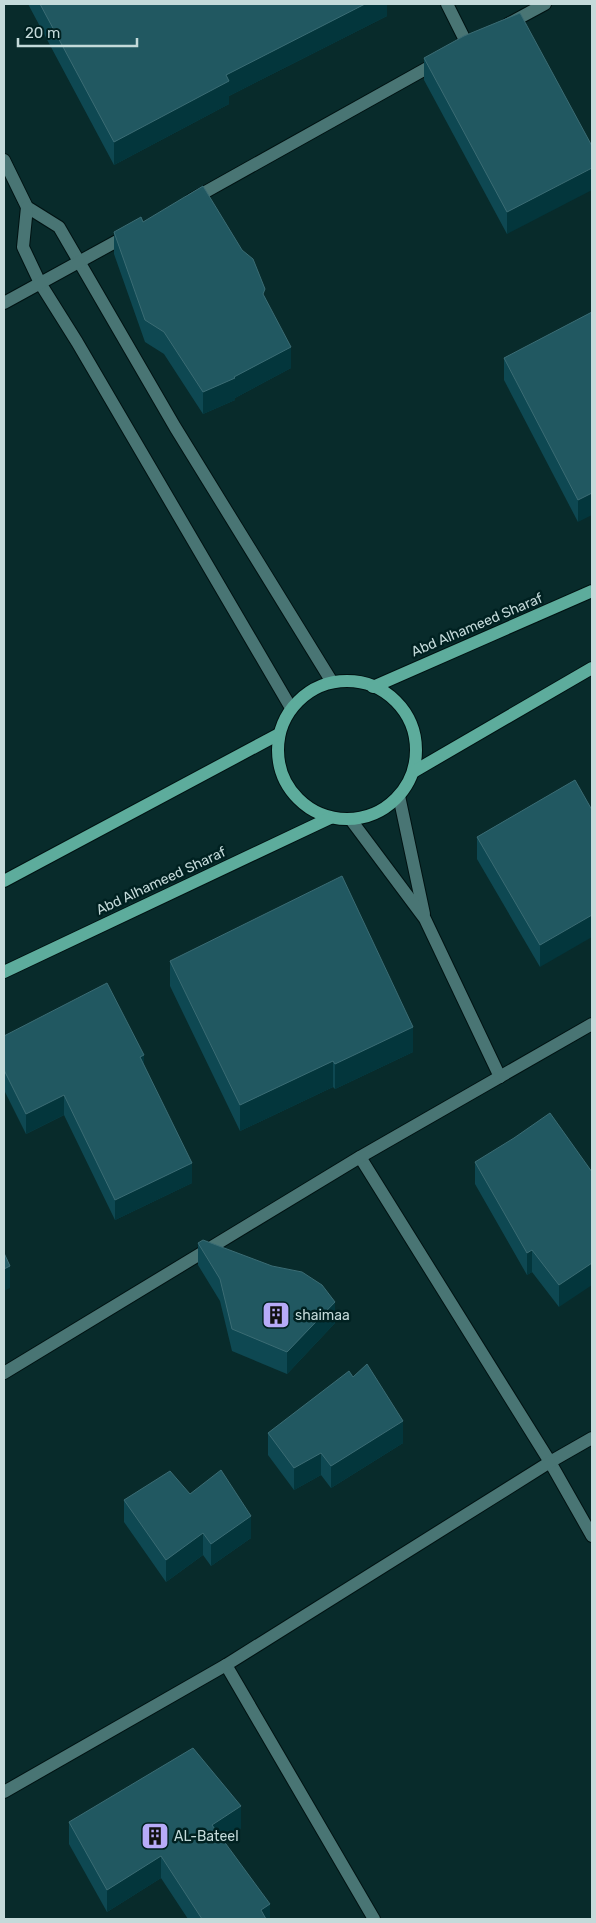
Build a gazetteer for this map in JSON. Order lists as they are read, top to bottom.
{
  "streets": {
    "main road": ["Abd Alhameed Sharaf"]
  },
  "places": {
    "building": ["shaimaa", "AL-Bateel"]
  },
  "scale_bar": "20 m"
}
